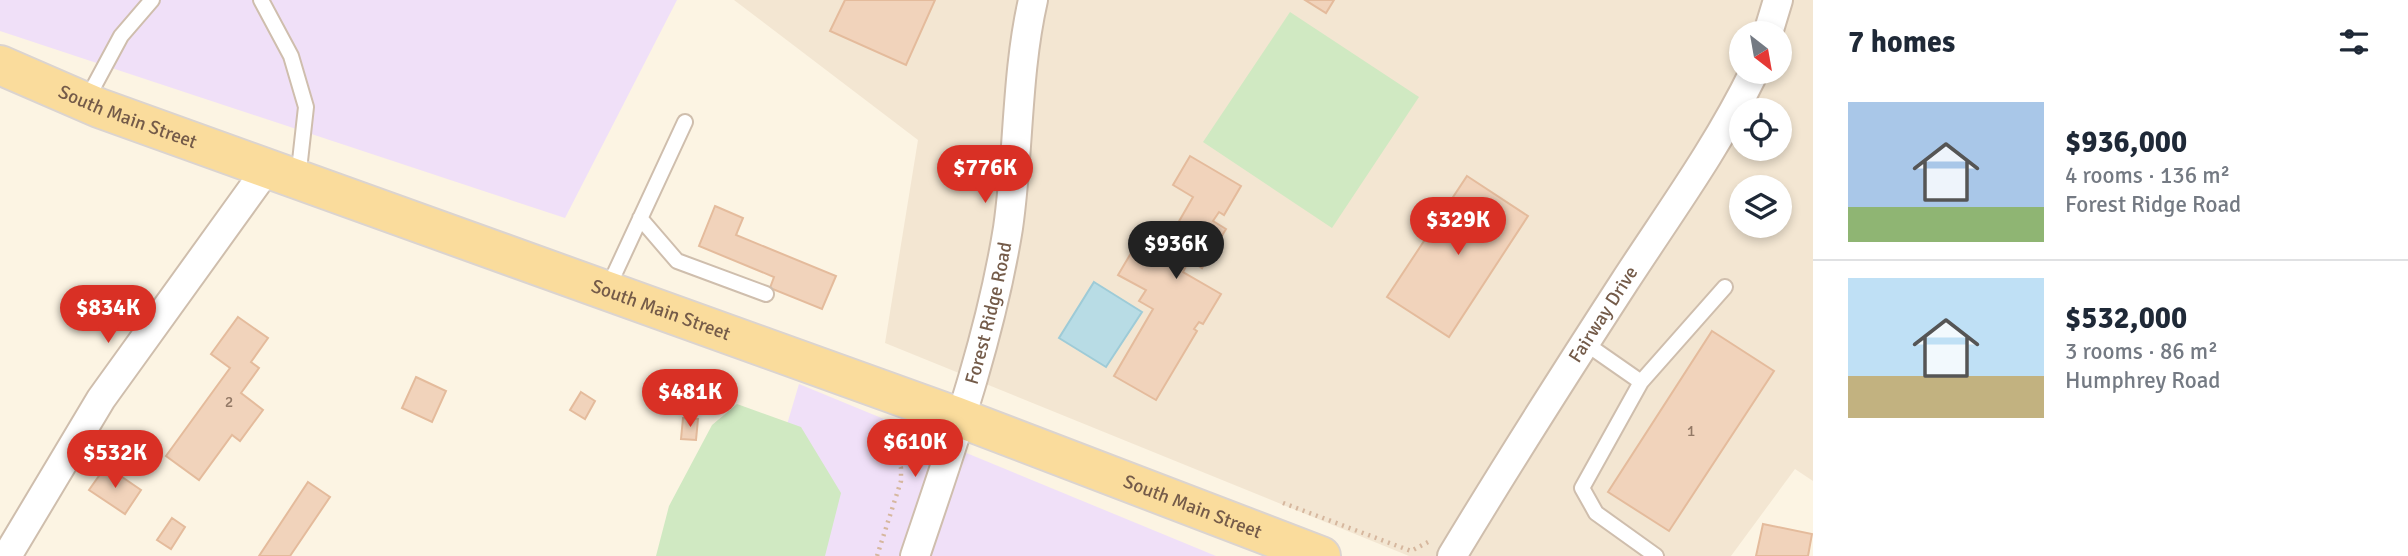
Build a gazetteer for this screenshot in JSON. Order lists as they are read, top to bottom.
{
  "streets": {
    "main road": ["South Main Street"],
    "street": ["Forest Ridge Road", "Fairway Drive"]
  },
  "crossings": [
    ["South Main Street", "Forest Ridge Road"]
  ],
  "house_numbers": ["2", "1"],
  "north": "bottom right",
  "page": {
    "heading": "7 homes",
    "list": [
      {
        "name": "$936,000",
        "note": "4 rooms · 136 m² · Forest Ridge Road"
      },
      {
        "name": "$532,000",
        "note": "3 rooms · 86 m² · Humphrey Road"
      }
    ],
    "price": [
      "$776K",
      "$329K",
      "$936K",
      "$834K",
      "$481K",
      "$610K",
      "$532K"
    ]
  }
}
